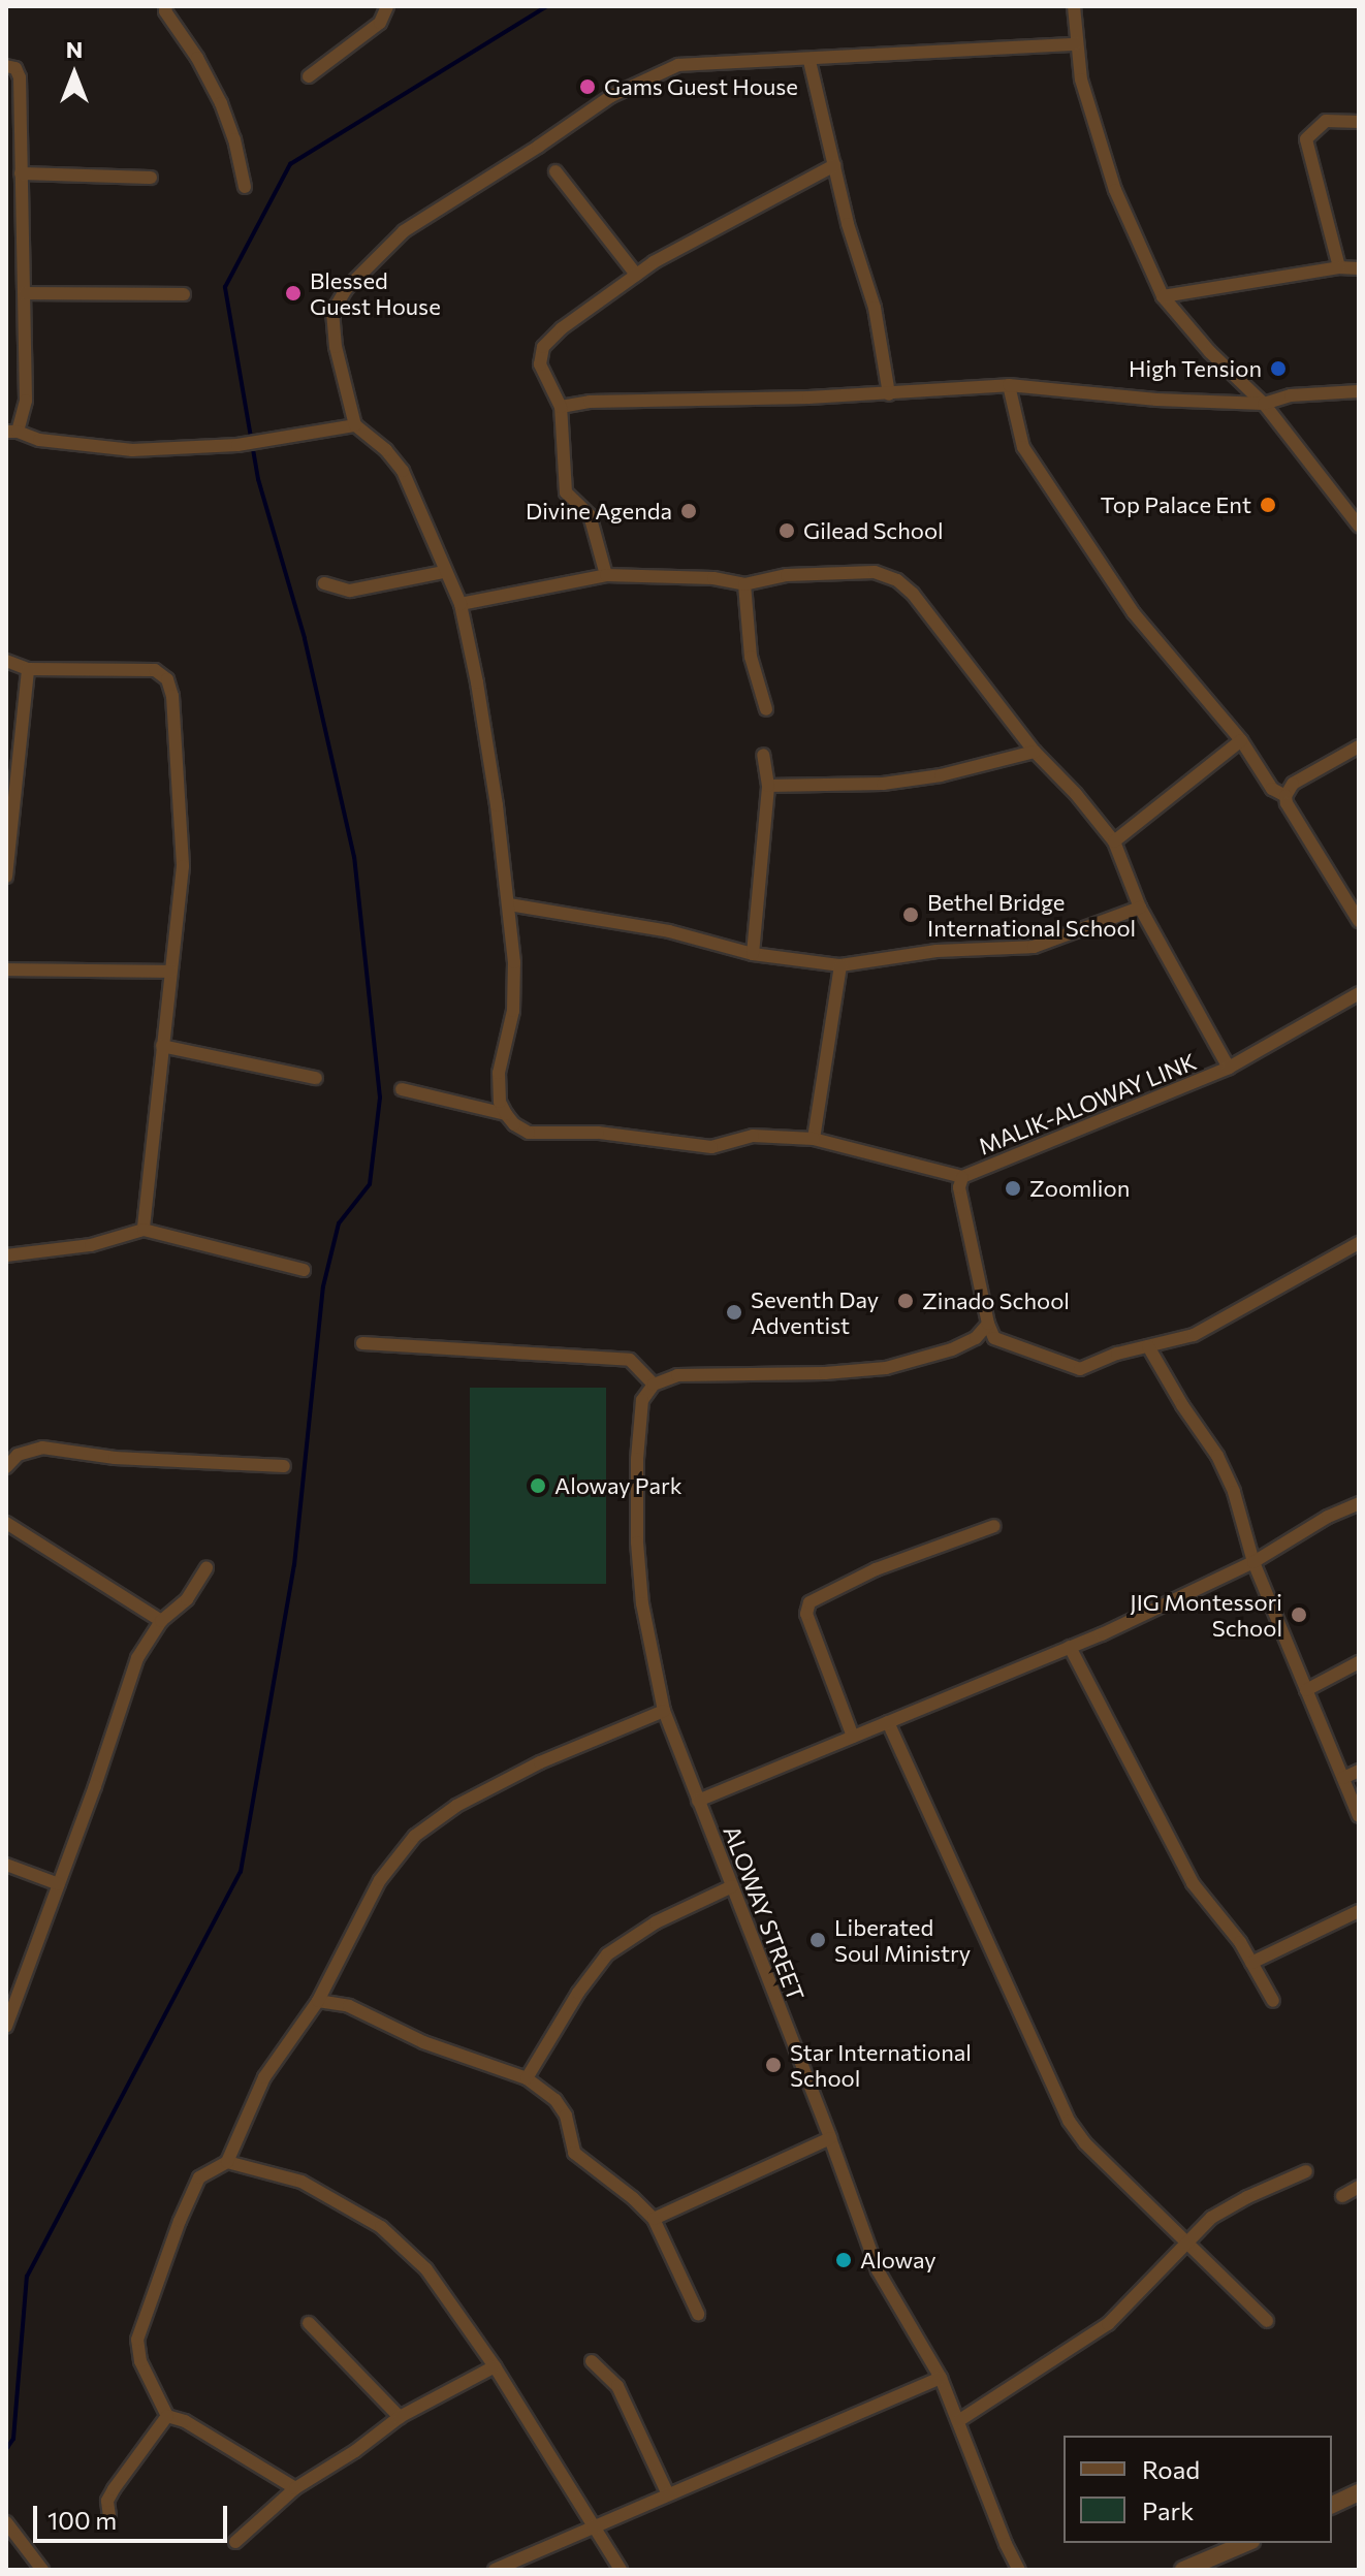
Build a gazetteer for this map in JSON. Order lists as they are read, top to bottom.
{
  "streets": {
    "street": ["MALIK-ALOWAY LINK", "ALOWAY STREET"]
  },
  "places": [
    "Gams Guest House",
    "Blessed Guest House",
    "High Tension",
    "Top Palace Ent",
    "Divine Agenda",
    "Gilead School",
    "Bethel Bridge International School",
    "Zoomlion",
    "Zinado School",
    "Seventh Day Adventist",
    "Aloway Park",
    "JIG Montessori School",
    "Liberated Soul Ministry",
    "Star International School",
    "Aloway"
  ],
  "legend": ["Road", "Park"],
  "scale_bar": "100 m",
  "north": "top"
}
